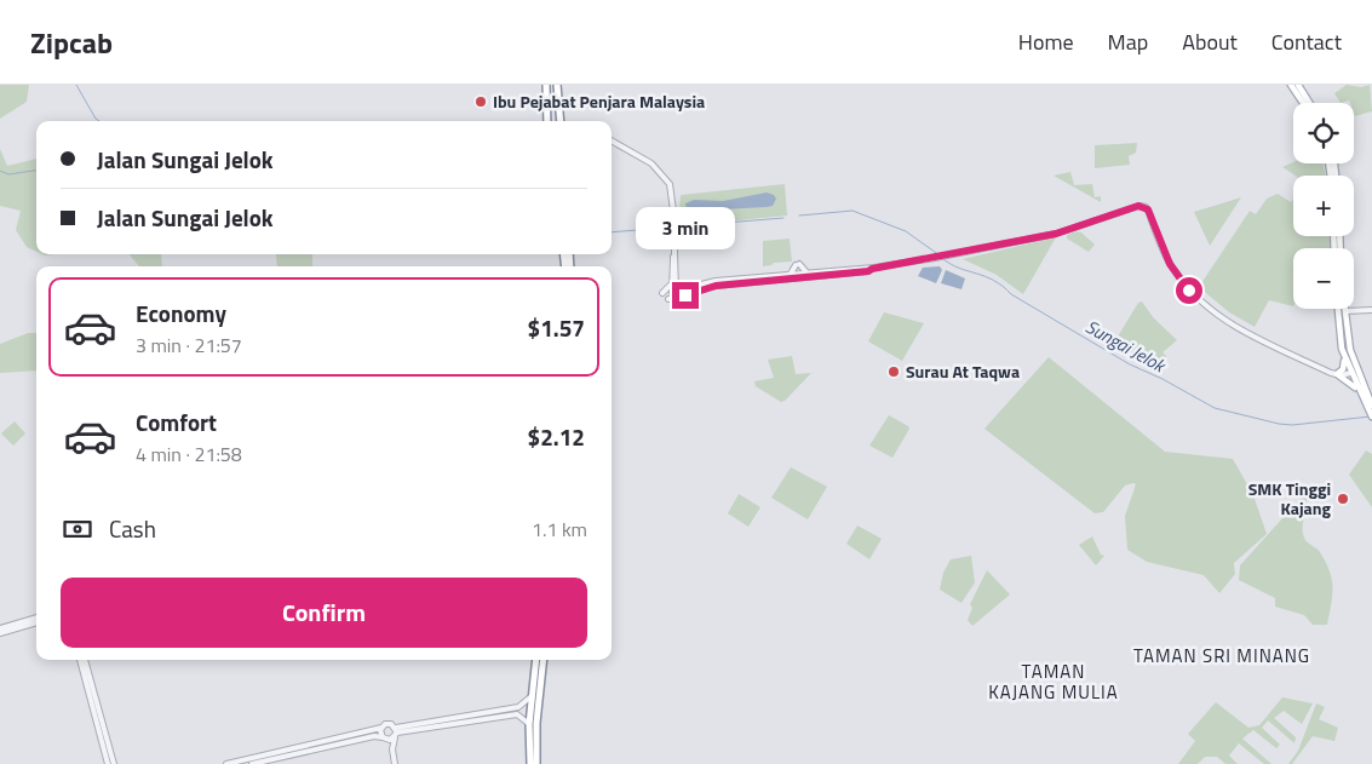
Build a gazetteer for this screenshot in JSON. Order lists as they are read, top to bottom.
{
  "districts": ["TAMAN SRI MINANG", "TAMAN KAJANG MULIA"],
  "water": ["Sungai Jelok"],
  "places": ["Ibu Pejabat Penjara Malaysia", "Surau At Taqwa", "SMK Tinggi Kajang"],
  "page": {
    "header": "Zipcab",
    "nav": [
      "Home",
      "Map",
      "About",
      "Contact"
    ],
    "map_buttons": ["+", "−"],
    "banner": ["Jalan Sungai Jelok", "Jalan Sungai Jelok"],
    "bubble": "3 min",
    "list": [
      {
        "name": "Economy",
        "note": "3 min · 21:57",
        "value": "$1.57"
      },
      {
        "name": "Comfort",
        "note": "4 min · 21:58",
        "value": "$2.12"
      }
    ],
    "pay": ["Cash", "1.1 km"],
    "buttons": "Confirm"
  }
}
